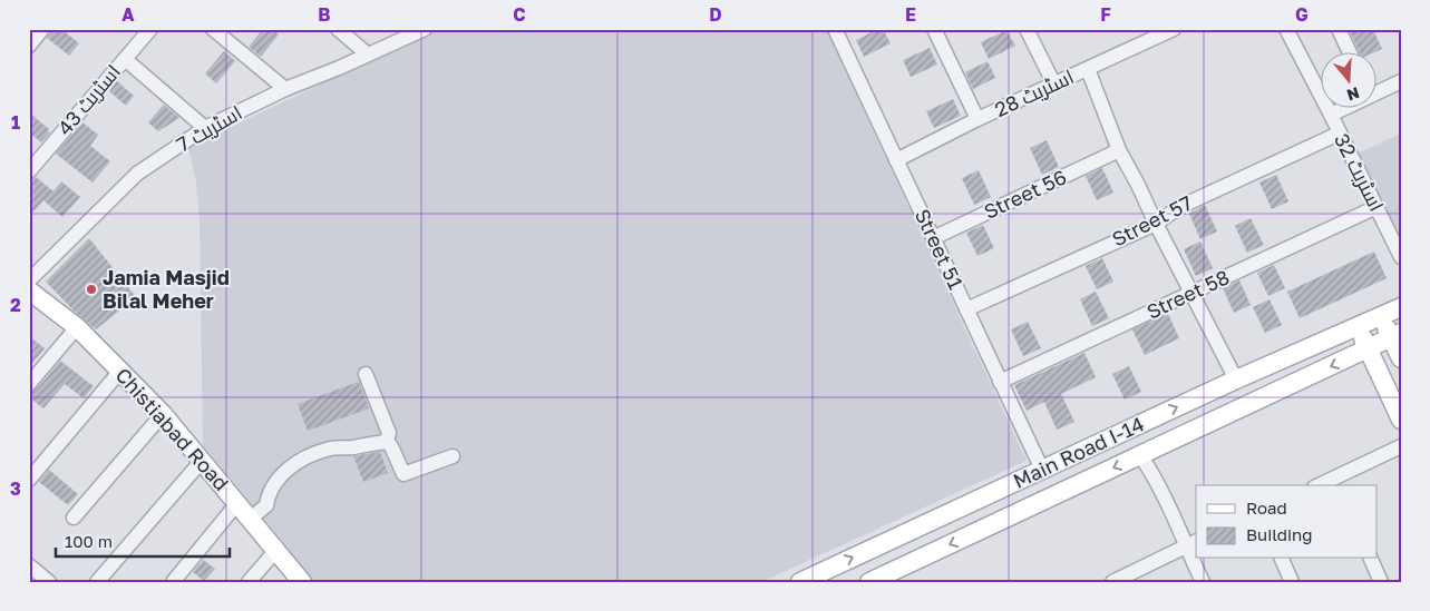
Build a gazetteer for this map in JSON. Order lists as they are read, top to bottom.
{
  "streets": {
    "main road": ["Chistiabad Road", "Main Road I-14"],
    "street": [
      "اسٹریٹ 28",
      "اسٹریٹ 43",
      "اسٹریٹ 7",
      "اسٹریٹ 32",
      "Street 56",
      "Street 57",
      "Street 51",
      "Street 58"
    ]
  },
  "crossings": [
    ["اسٹریٹ 28", "Street 51"],
    ["اسٹریٹ 32", "Street 57"],
    ["اسٹریٹ 32", "Street 58"],
    ["Street 56", "Street 51"],
    ["Street 57", "Street 51"],
    ["Street 51", "Street 58"],
    ["Street 51", "Main Road I-14"]
  ],
  "places": ["Jamia Masjid Bilal Meher"],
  "legend": ["Road", "Building"],
  "scale_bar": "100 m",
  "north": "bottom",
  "grid": {
    "columns": [
      "A",
      "B",
      "C",
      "D",
      "E",
      "F",
      "G"
    ],
    "rows": ["1", "2", "3"]
  }
}
